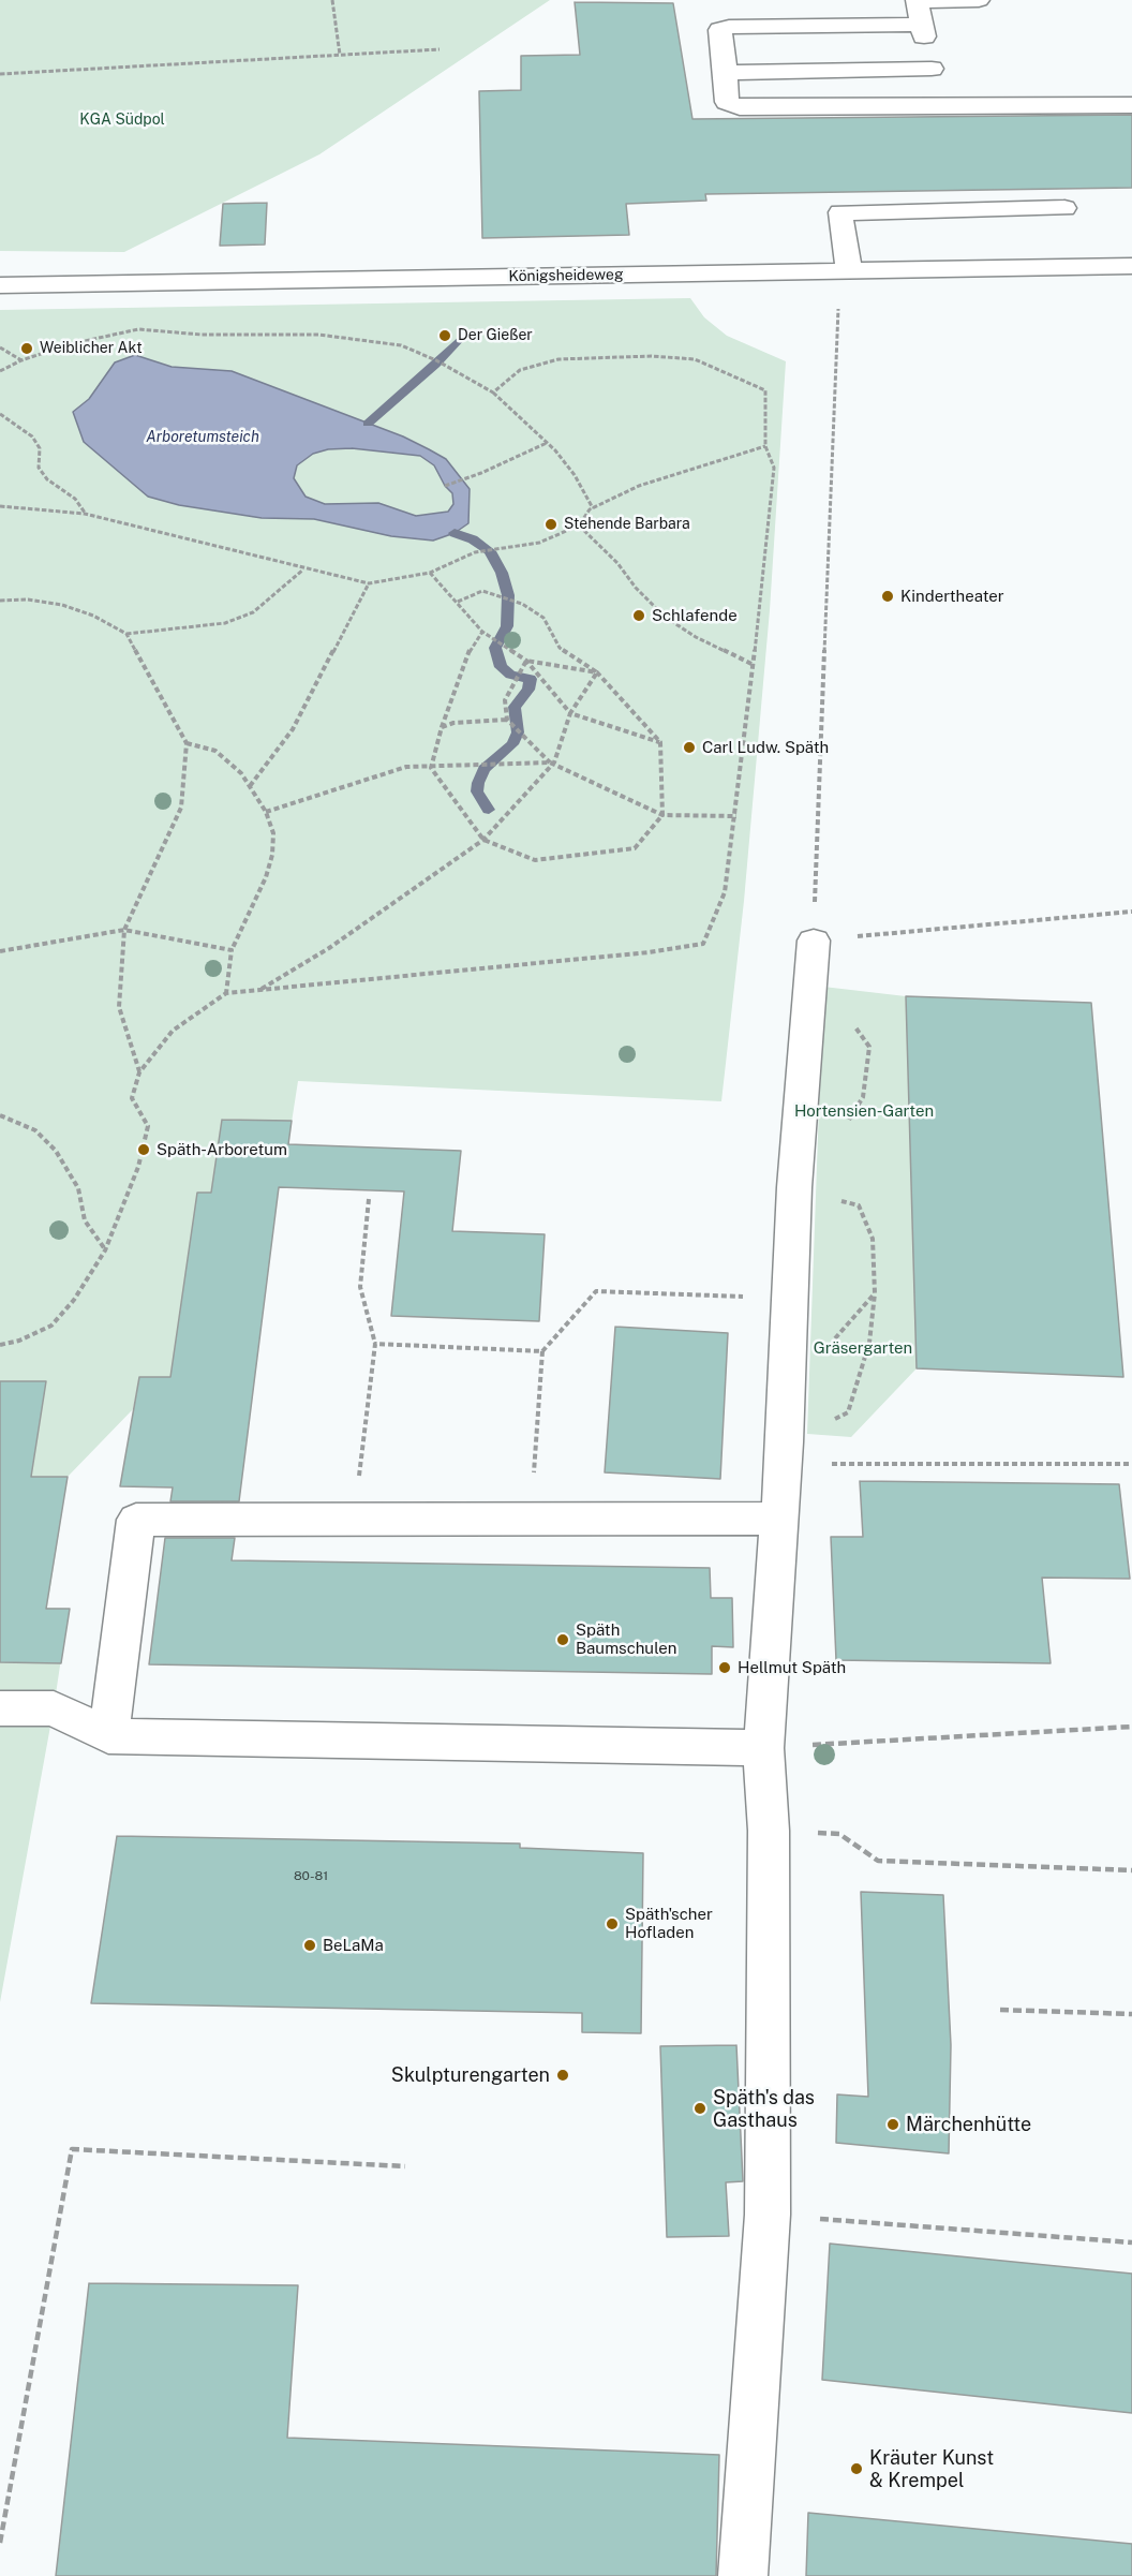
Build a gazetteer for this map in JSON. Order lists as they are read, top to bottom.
{
  "streets": {
    "street": ["Königsheideweg"]
  },
  "water": ["Arboretumsteich"],
  "parks": ["KGA Südpol", "Hortensien-Garten", "Gräsergarten"],
  "places": [
    "Der Gießer",
    "Weiblicher Akt",
    "Stehende Barbara",
    "Kindertheater",
    "Schlafende",
    "Carl Ludw. Späth",
    "Späth-Arboretum",
    "Späth Baumschulen",
    "Hellmut Späth",
    "Späth'scher Hofladen",
    "BeLaMa",
    "Skulpturengarten",
    "Späth's das Gasthaus",
    "Märchenhütte",
    "Kräuter Kunst & Krempel"
  ],
  "house_numbers": ["80-81"]
}
